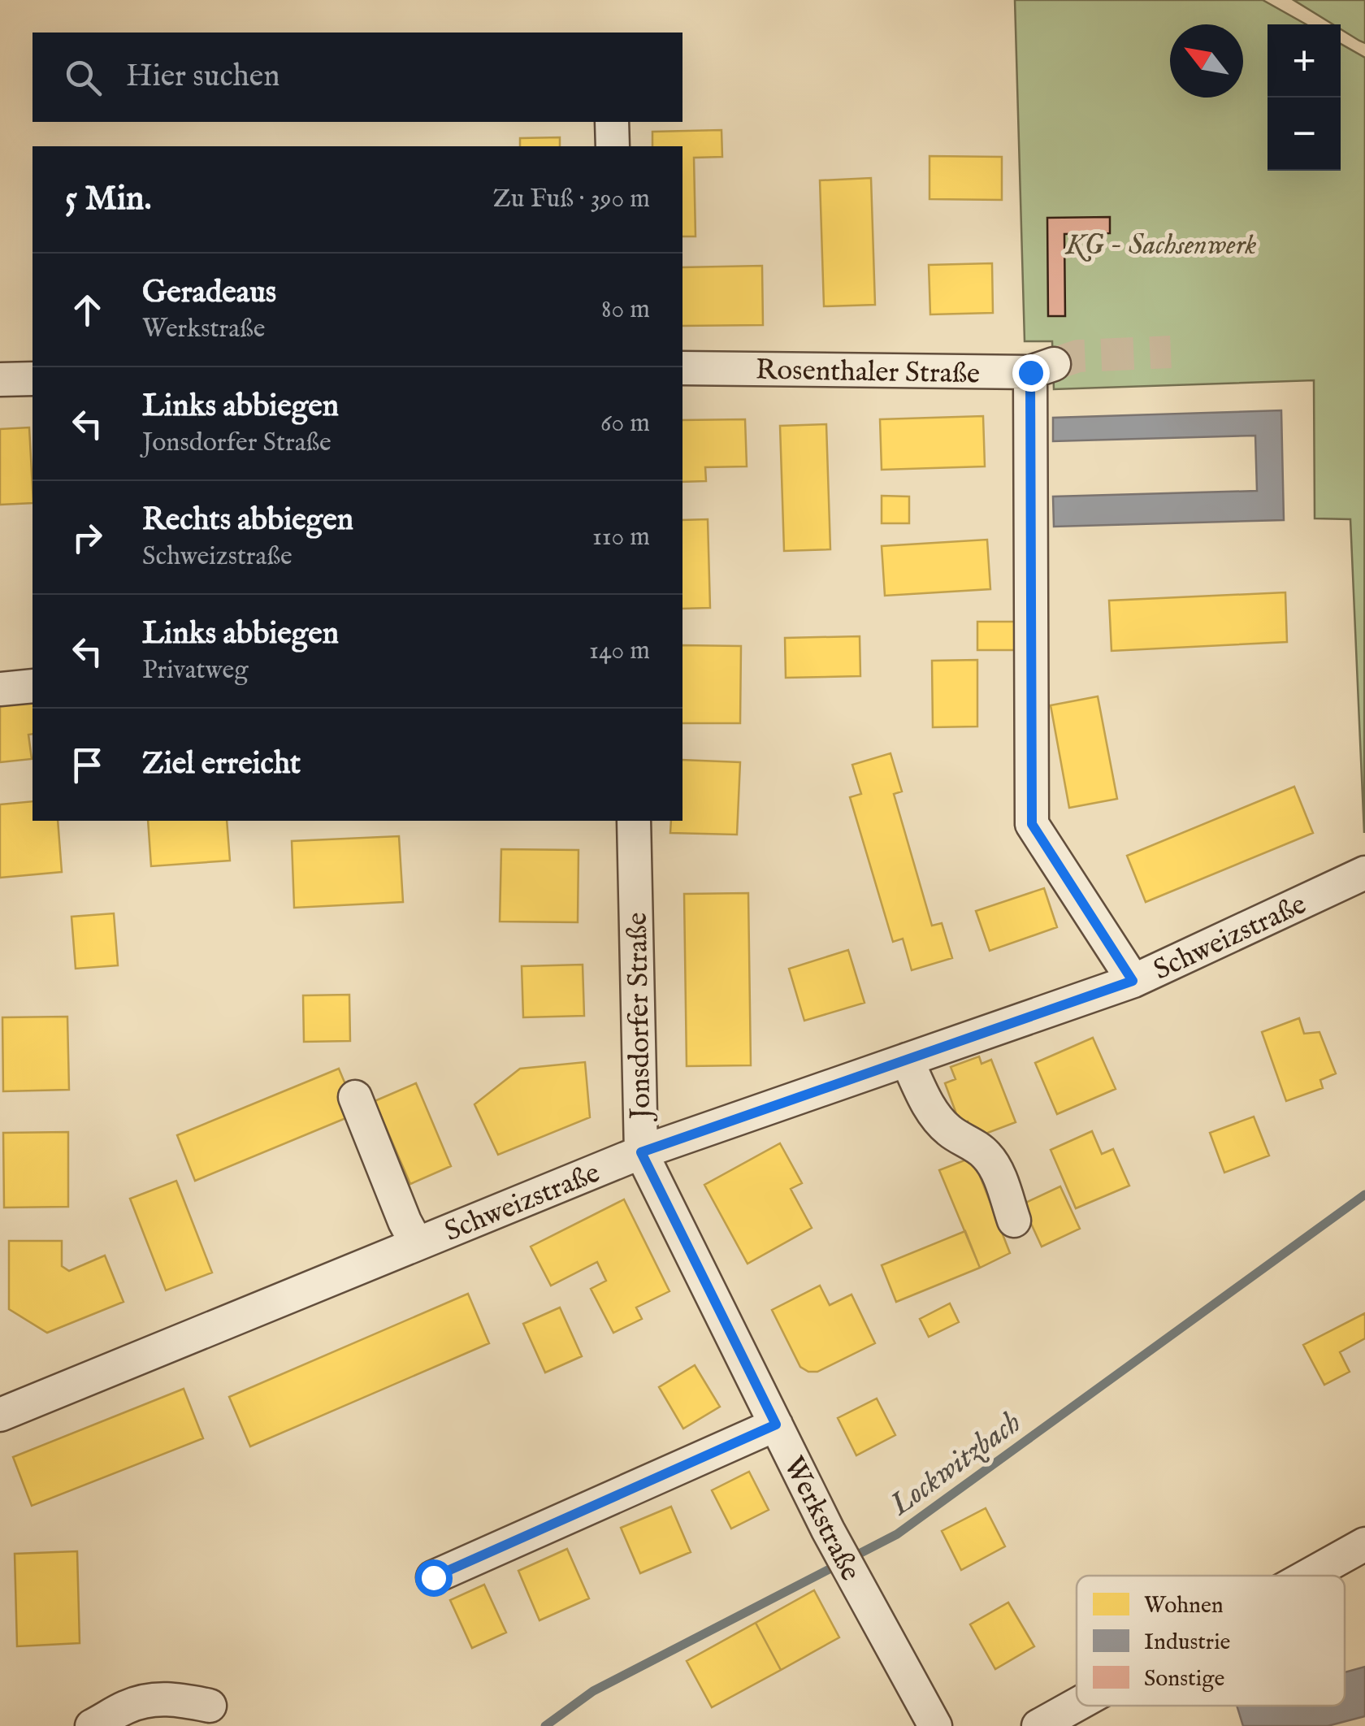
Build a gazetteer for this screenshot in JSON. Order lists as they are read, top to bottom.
{
  "streets": {
    "street": [
      "Rosenthaler Straße",
      "Schweizstraße",
      "Jonsdorfer Straße",
      "Werkstraße"
    ]
  },
  "crossings": [
    ["Rosenthaler Straße", "Schweizstraße"],
    ["Schweizstraße", "Jonsdorfer Straße"],
    ["Jonsdorfer Straße", "Werkstraße"]
  ],
  "water": ["Lockwitzbach"],
  "parks": ["KG - Sachsenwerk"],
  "legend": ["Wohnen", "Industrie", "Sonstige"],
  "north": "top left",
  "page": {
    "map_buttons": ["+", "−"],
    "search": "Hier suchen",
    "heading": ["5 Min.", "Zu Fuß · 390 m"],
    "list": [
      ["Geradeaus", "Werkstraße", "80 m"],
      ["Links abbiegen", "Jonsdorfer Straße", "60 m"],
      ["Rechts abbiegen", "Schweizstraße", "110 m"],
      ["Links abbiegen", "Privatweg", "140 m"],
      "Ziel erreicht"
    ]
  }
}
